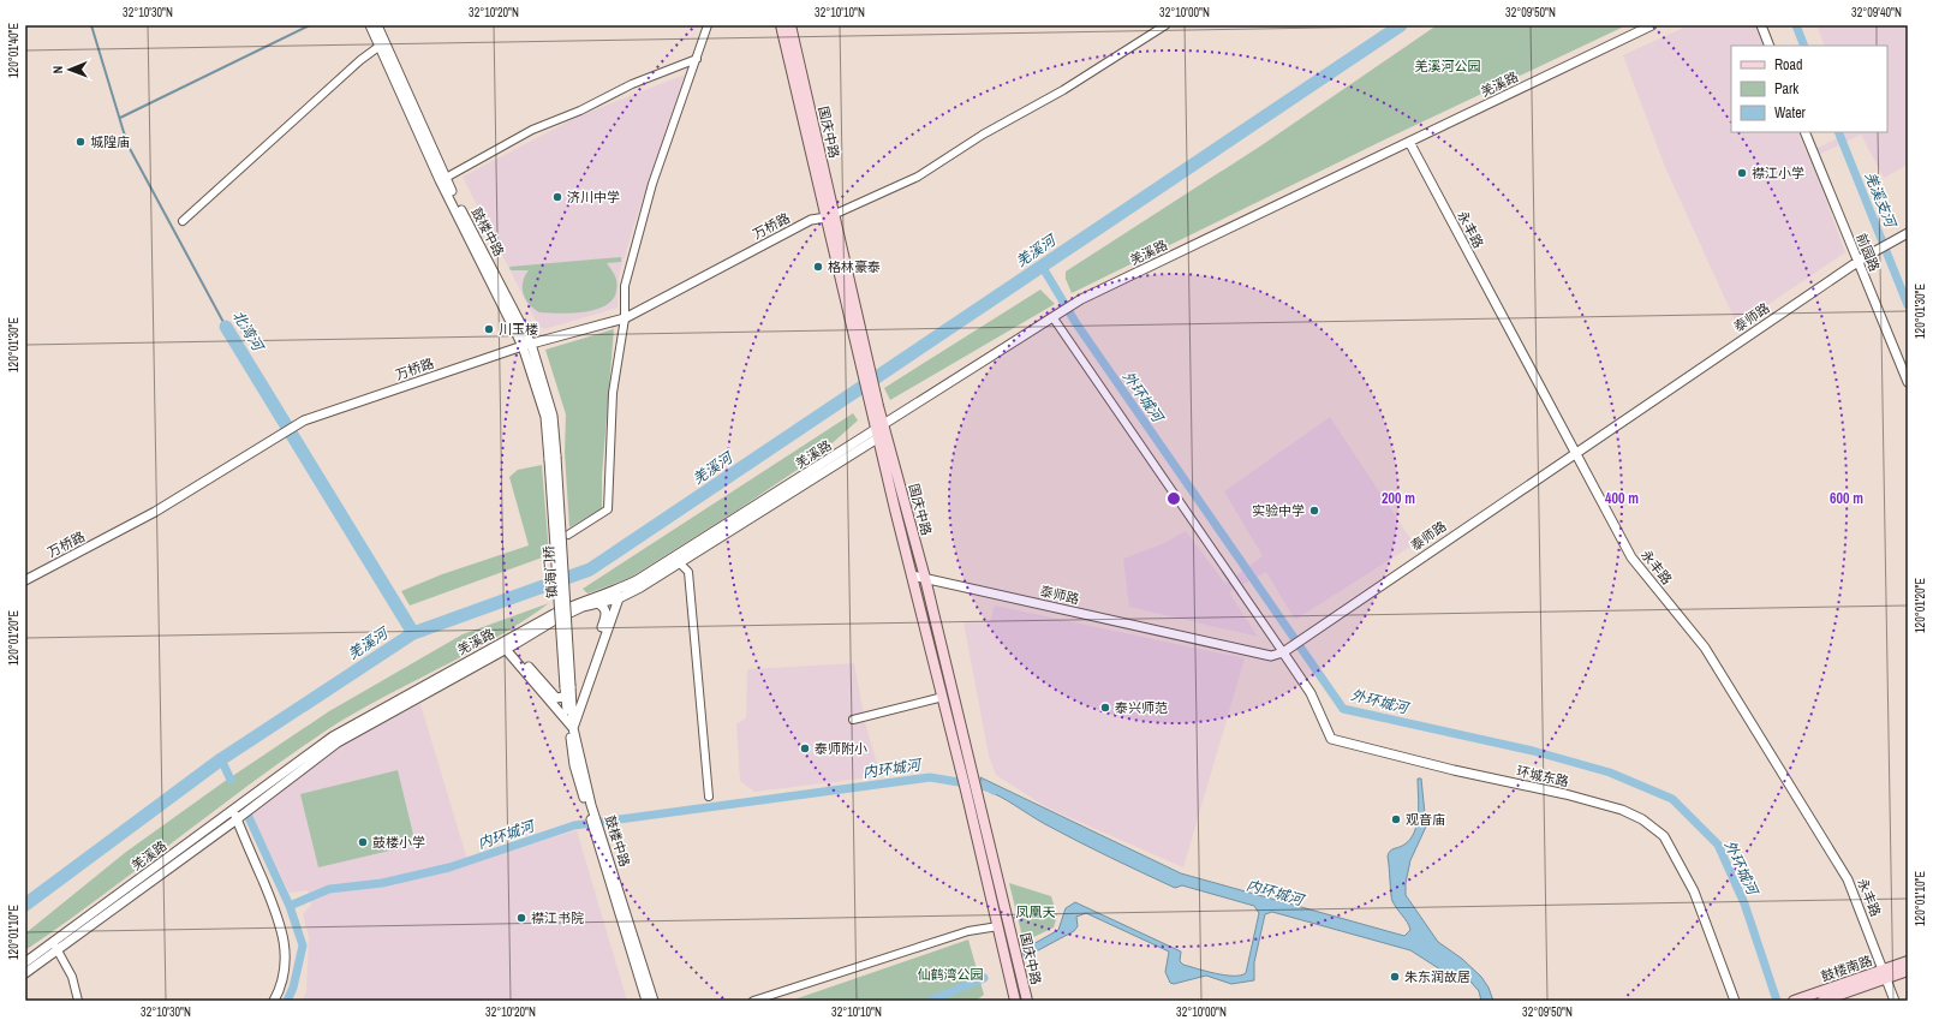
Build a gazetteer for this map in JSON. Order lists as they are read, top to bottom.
{
  "streets": {
    "main road": ["国庆中路", "鼓楼南路"],
    "street": [
      "羌溪路",
      "万桥路",
      "永丰路",
      "鼓楼中路",
      "前园路",
      "泰师路",
      "镇海门桥",
      "环城东路"
    ]
  },
  "crossings": [
    ["羌溪路", "国庆中路"],
    ["羌溪路", "永丰路"],
    ["国庆中路", "万桥路"],
    ["国庆中路", "泰师路"],
    ["万桥路", "鼓楼中路"],
    ["永丰路", "泰师路"],
    ["永丰路", "鼓楼南路"],
    ["鼓楼中路", "镇海门桥"],
    ["前园路", "泰师路"],
    ["泰师路", "环城东路"]
  ],
  "water": [
    "羌溪支河",
    "羌溪河",
    "北湾河",
    "外环城河",
    "内环城河"
  ],
  "parks": ["羌溪河公园", "凤凰天", "仙鹤湾公园"],
  "places": [
    "城隍庙",
    "襟江小学",
    "济川中学",
    "格林豪泰",
    "川玉楼",
    "实验中学",
    "泰兴师范",
    "泰师附小",
    "观音庙",
    "鼓楼小学",
    "襟江书院",
    "朱东润故居"
  ],
  "legend": ["Road", "Park", "Water"],
  "north": "left",
  "coordinates": [
    "32°10'30\"N",
    "32°10'20\"N",
    "32°10'10\"N",
    "32°10'00\"N",
    "32°09'50\"N",
    "32°09'40\"N",
    "120°01'40\"E",
    "120°01'30\"E",
    "120°01'20\"E",
    "120°01'10\"E"
  ],
  "rings": ["200 m", "400 m", "600 m"]
}
